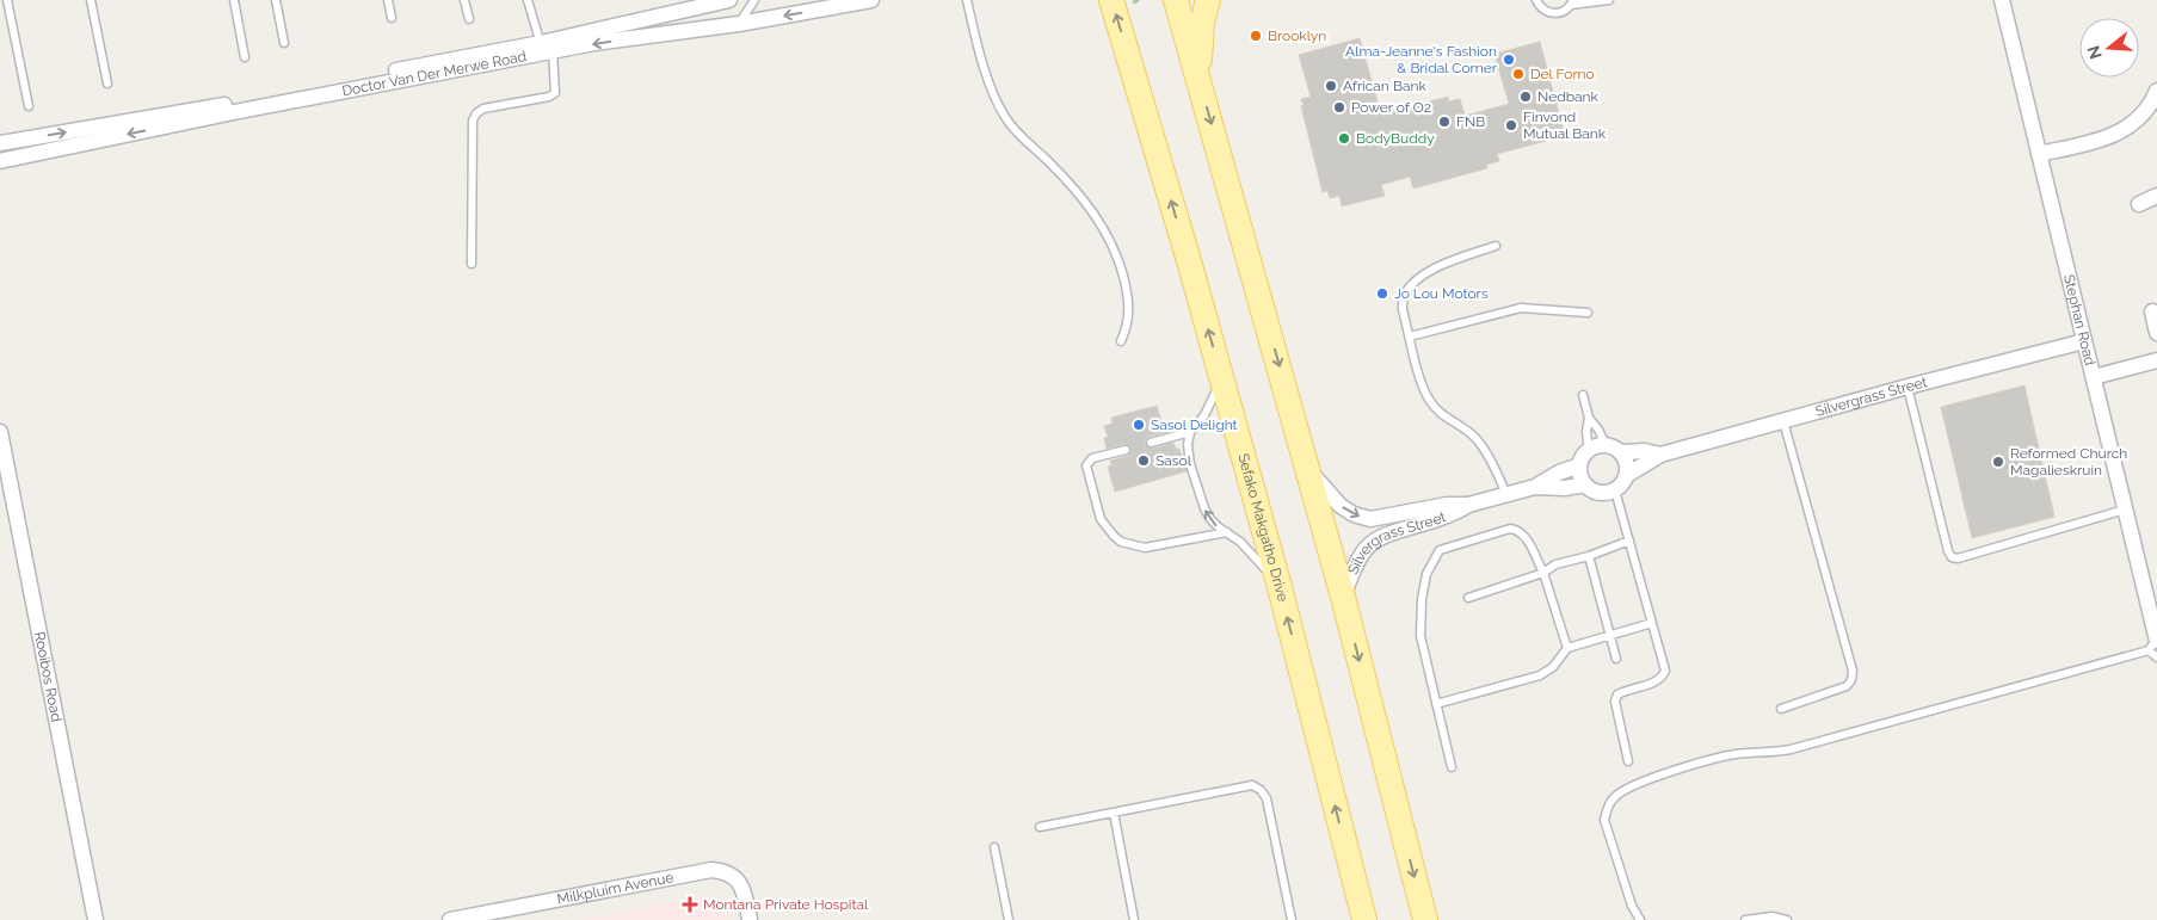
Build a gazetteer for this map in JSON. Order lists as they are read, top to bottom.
{
  "streets": {
    "main road": ["Sefako Makgatho Drive"],
    "street": [
      "Doctor Van Der Merwe Road",
      "Stephan Road",
      "Silvergrass Street",
      "Rooibos Road",
      "Milkpluim Avenue"
    ]
  },
  "crossings": [
    ["Stephan Road", "Silvergrass Street"]
  ],
  "places": {
    "other": [
      "Brooklyn",
      "Alma-Jeanne's Fashion & Bridal Corner",
      "Del Forno",
      "African Bank",
      "Nedbank",
      "Power of O2",
      "FNB",
      "Finvond Mutual Bank",
      "BodyBuddy",
      "Jo Lou Motors",
      "Sasol Delight",
      "Sasol",
      "Reformed Church Magalieskruin"
    ],
    "health": ["Montana Private Hospital"]
  },
  "north": "left"
}
